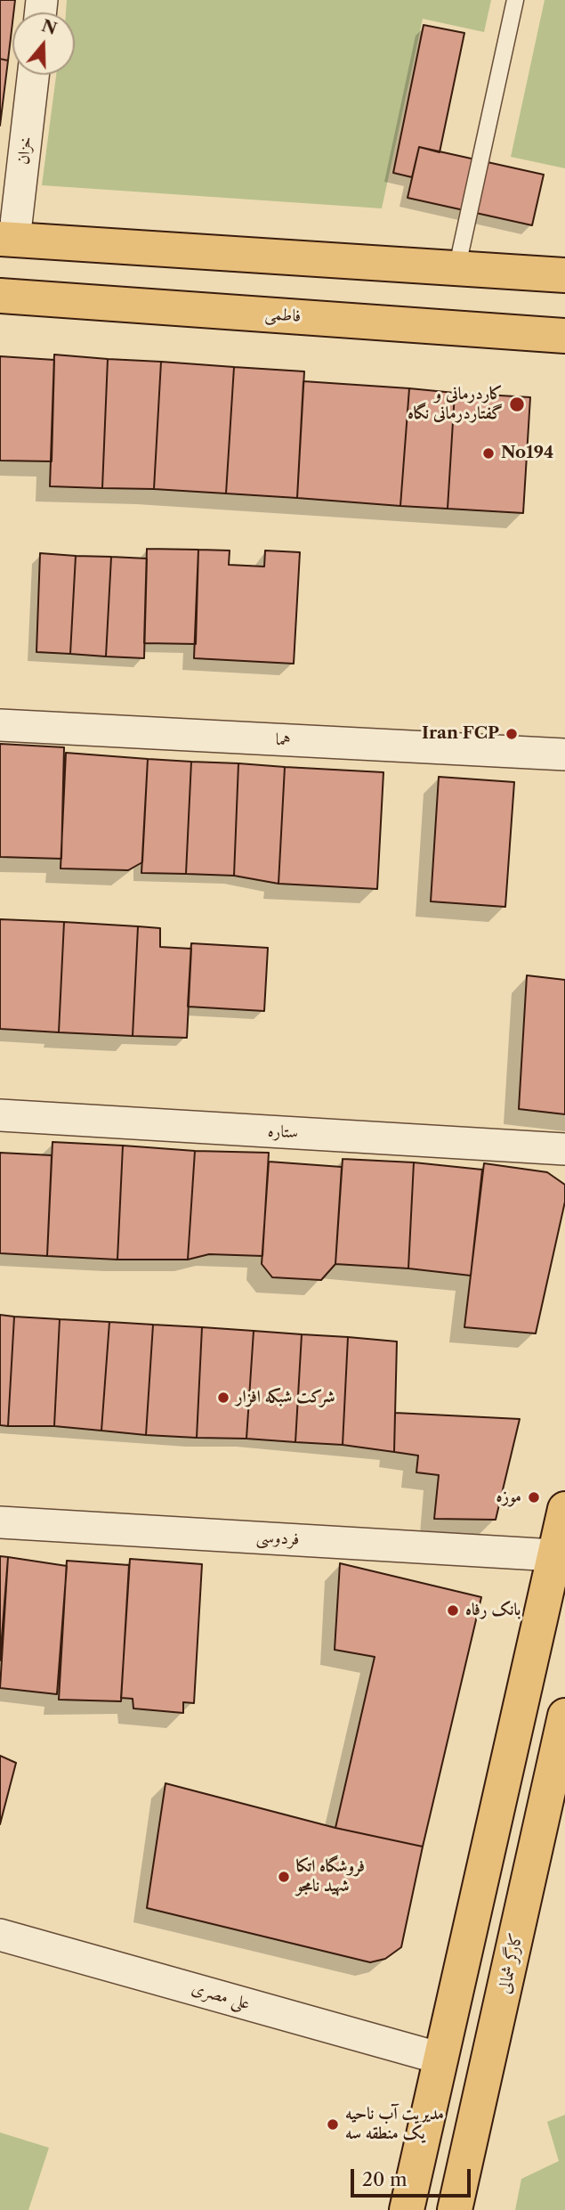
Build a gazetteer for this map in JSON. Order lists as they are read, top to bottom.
{
  "streets": {
    "main road": ["فاطمی", "کارگر شمالی"],
    "street": [
      "خزان",
      "هما",
      "ستاره",
      "فردوسی",
      "علی مصری"
    ]
  },
  "places": [
    "کاردرمانی و گفتاردرمانی نگاه",
    "No194",
    "Iran FCP",
    "شرکت شبکه افزار",
    "موزه",
    "بانک رفاه",
    "فروشگاه اتکا شهید نامجو",
    "مدیریت آب ناحیه یک منطقه سه"
  ],
  "scale_bar": "20 m",
  "north": "top"
}
